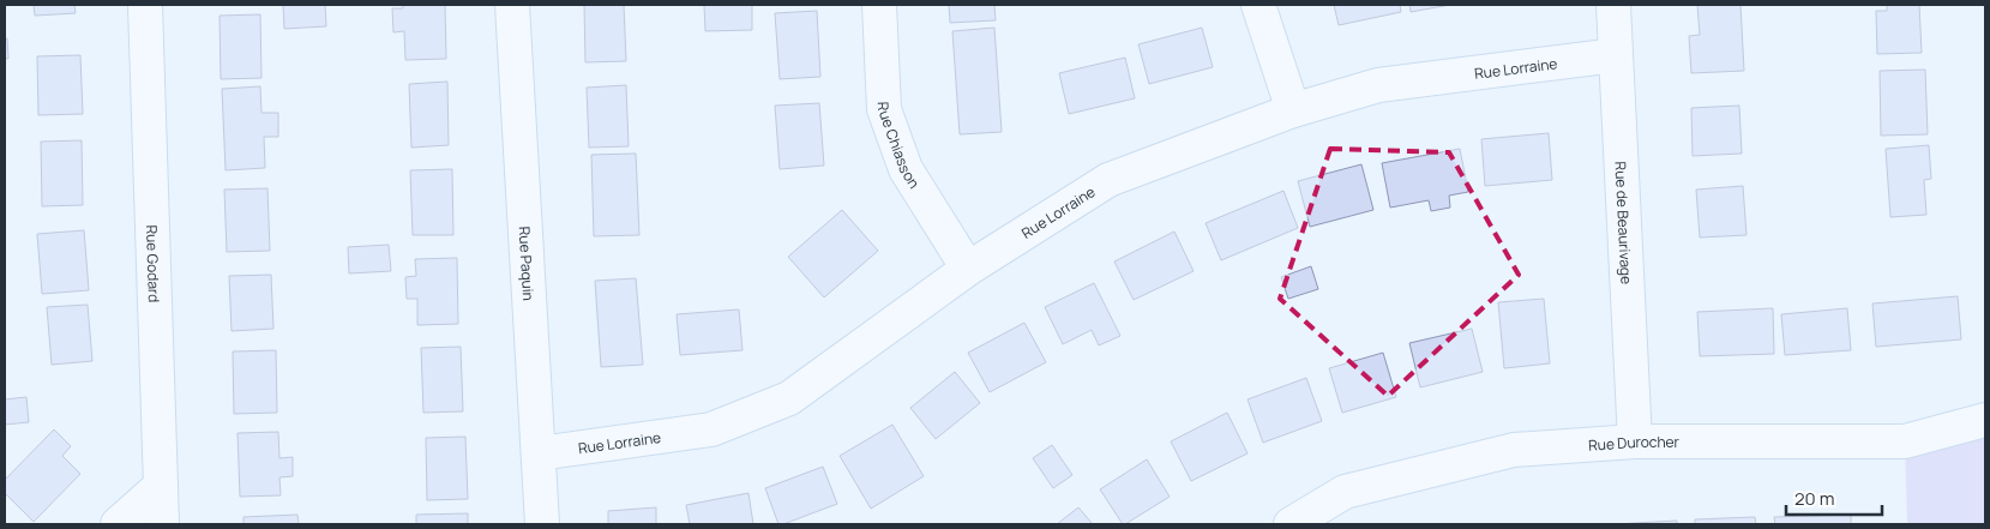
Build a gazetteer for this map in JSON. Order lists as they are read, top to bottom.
{
  "streets": {
    "street": [
      "Rue Lorraine",
      "Rue Chiasson",
      "Rue de Beaurivage",
      "Rue Paquin",
      "Rue Godard",
      "Rue Durocher"
    ]
  },
  "crossings": [
    ["Rue Lorraine", "Rue Chiasson"],
    ["Rue Lorraine", "Rue de Beaurivage"],
    ["Rue Lorraine", "Rue Paquin"],
    ["Rue de Beaurivage", "Rue Durocher"]
  ],
  "scale_bar": "20 m"
}
